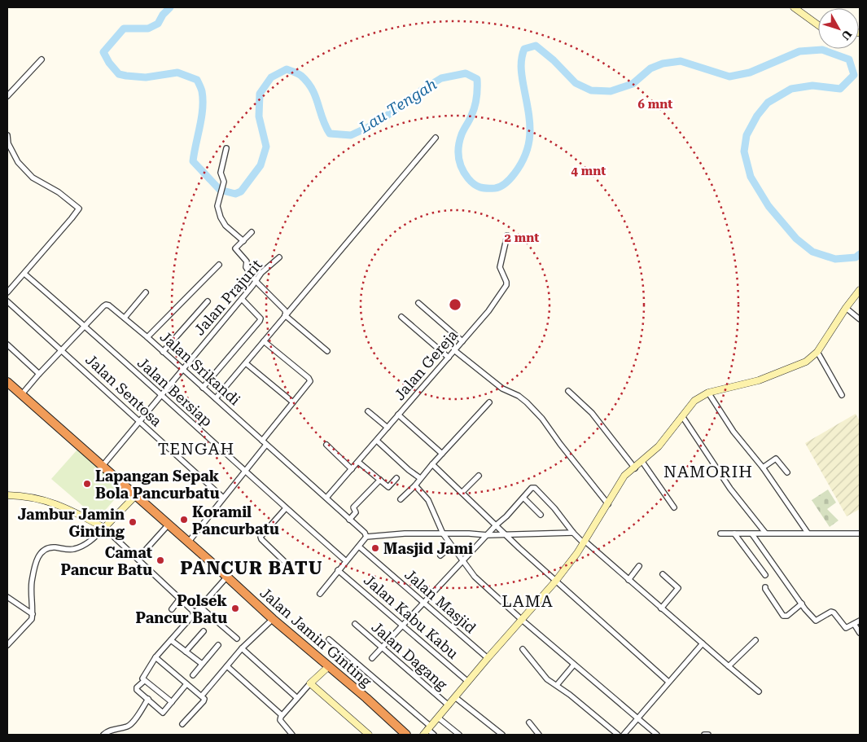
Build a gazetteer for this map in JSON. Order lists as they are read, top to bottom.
{
  "streets": {
    "highway": ["Jalan Jamin Ginting"],
    "street": [
      "Jalan Prajurit",
      "Jalan Gereja",
      "Jalan Srikandi",
      "Jalan Sentosa",
      "Jalan Bersiap",
      "Jalan Masjid",
      "Jalan Kabu Kabu",
      "Jalan Dagang"
    ]
  },
  "crossings": [
    ["Jalan Prajurit", "Jalan Srikandi"],
    ["Jalan Prajurit", "Jalan Sentosa"],
    ["Jalan Prajurit", "Jalan Bersiap"],
    ["Jalan Prajurit", "Jalan Jamin Ginting"],
    ["Jalan Gereja", "Jalan Srikandi"],
    ["Jalan Srikandi", "Jalan Sentosa"],
    ["Jalan Srikandi", "Jalan Bersiap"],
    ["Jalan Srikandi", "Jalan Jamin Ginting"]
  ],
  "districts": [
    "TENGAH",
    "NAMORIH",
    "PANCUR BATU",
    "LAMA"
  ],
  "water": ["Lau Tengah"],
  "places": [
    "Lapangan Sepak Bola Pancurbatu",
    "Koramil Pancurbatu",
    "Jambur Jamin Ginting",
    "Masjid Jami",
    "Camat Pancur Batu",
    "Polsek Pancur Batu"
  ],
  "north": "bottom right",
  "rings": ["6 mnt", "4 mnt", "2 mnt"]
}
